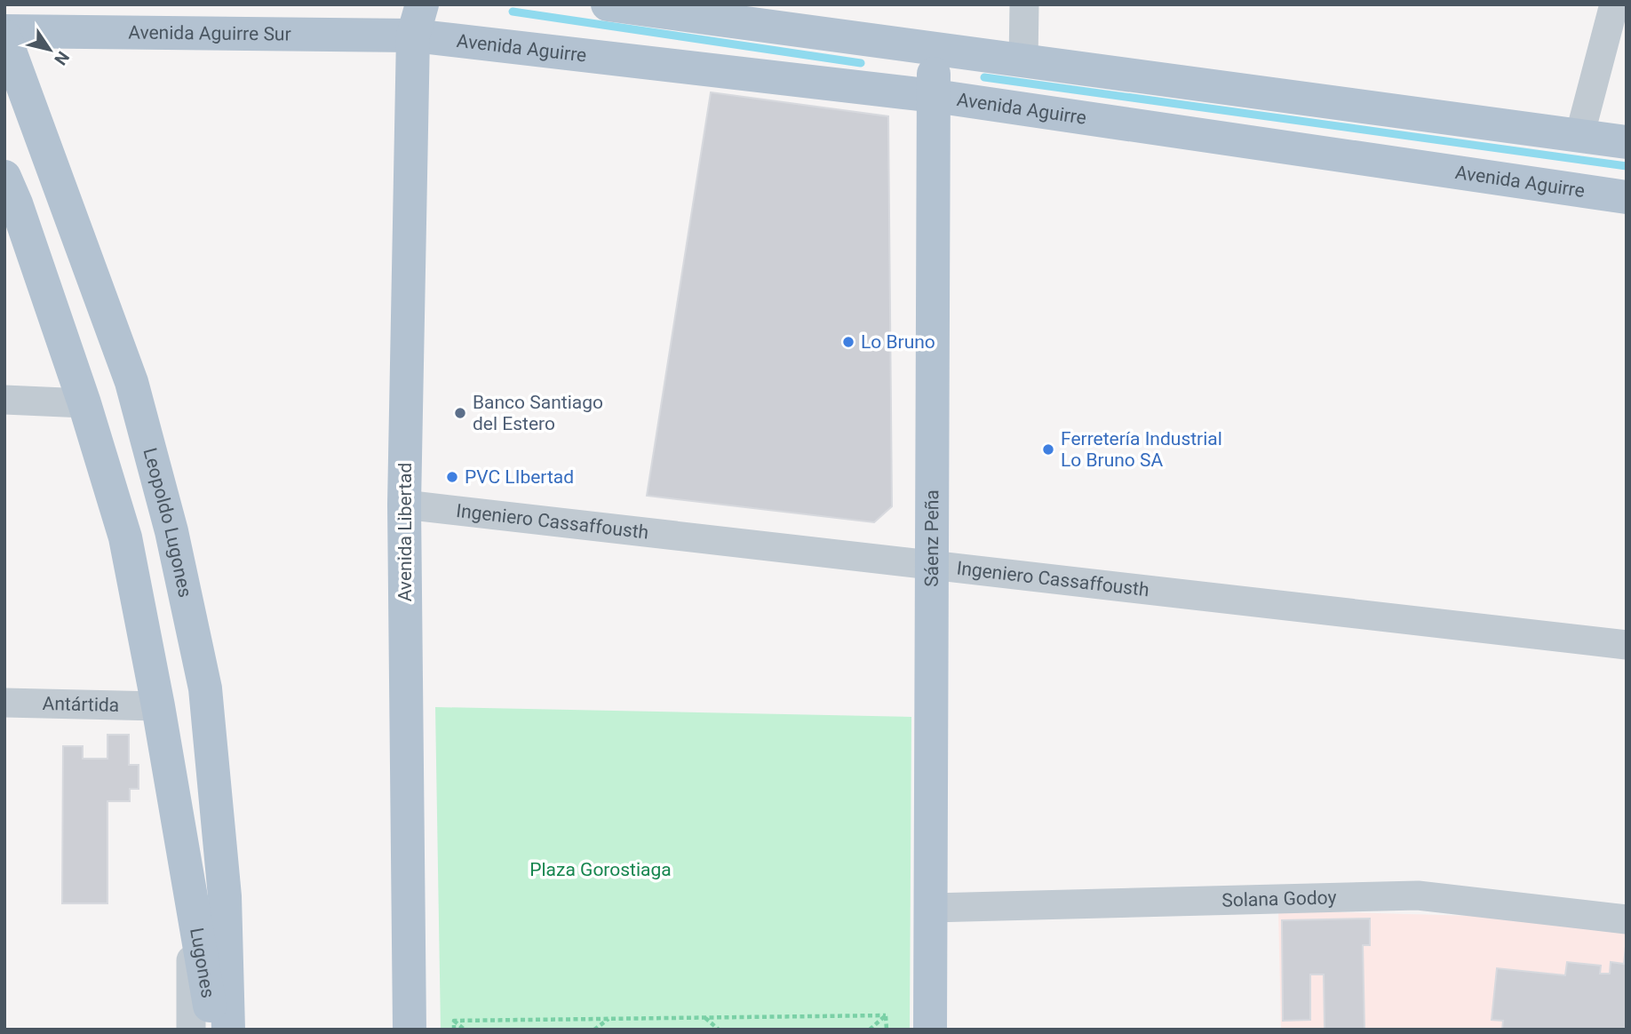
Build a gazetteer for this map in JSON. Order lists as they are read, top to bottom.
{
  "streets": {
    "main road": [
      "Avenida Aguirre Sur",
      "Avenida Aguirre",
      "Leopoldo Lugones",
      "Avenida Libertad",
      "Sáenz Peña",
      "Lugones"
    ],
    "street": ["Ingeniero Cassaffousth", "Antártida", "Solana Godoy"]
  },
  "crossings": [
    ["Avenida Aguirre Sur", "Avenida Aguirre"],
    ["Avenida Aguirre Sur", "Avenida Libertad"],
    ["Avenida Aguirre", "Avenida Libertad"],
    ["Avenida Aguirre", "Sáenz Peña"],
    ["Ingeniero Cassaffousth", "Avenida Libertad"],
    ["Ingeniero Cassaffousth", "Sáenz Peña"],
    ["Sáenz Peña", "Solana Godoy"]
  ],
  "parks": ["Plaza Gorostiaga"],
  "places": [
    "Lo Bruno",
    "Banco Santiago del Estero",
    "Ferretería Industrial Lo Bruno SA",
    "PVC LIbertad"
  ],
  "north": "bottom right"
}
